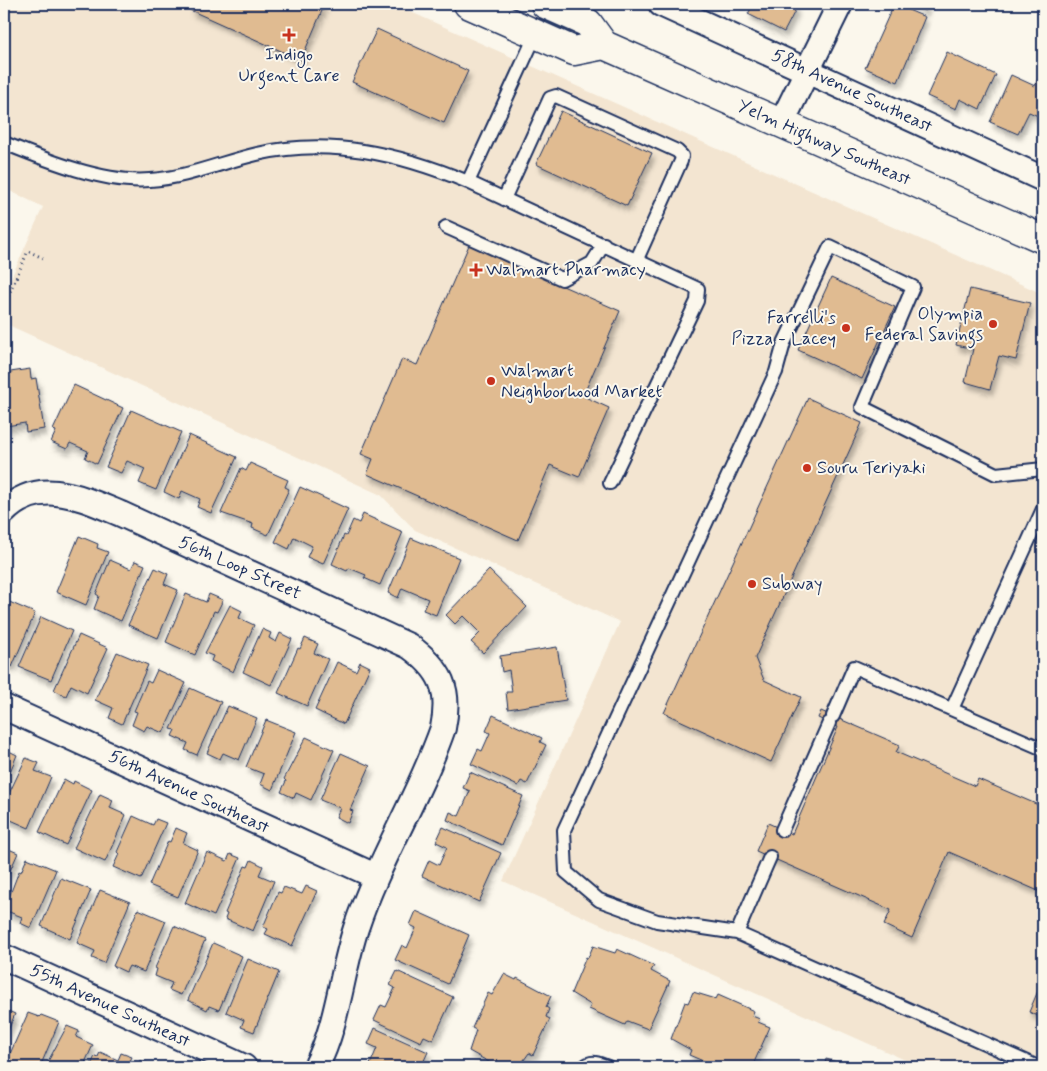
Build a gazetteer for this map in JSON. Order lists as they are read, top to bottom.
{
  "streets": {
    "main road": ["Yelm Highway Southeast"],
    "street": [
      "58th Avenue Southeast",
      "56th Loop Street",
      "56th Avenue Southeast",
      "55th Avenue Southeast"
    ]
  },
  "crossings": [
    ["56th Loop Street", "56th Avenue Southeast"]
  ],
  "places": {
    "health": ["Indigo Urgent Care", "Walmart Pharmacy"],
    "other": [
      "Olympia Federal Savings",
      "Farrelli's Pizza - Lacey",
      "Walmart Neighborhood Market",
      "Souru Teriyaki",
      "Subway"
    ]
  }
}
